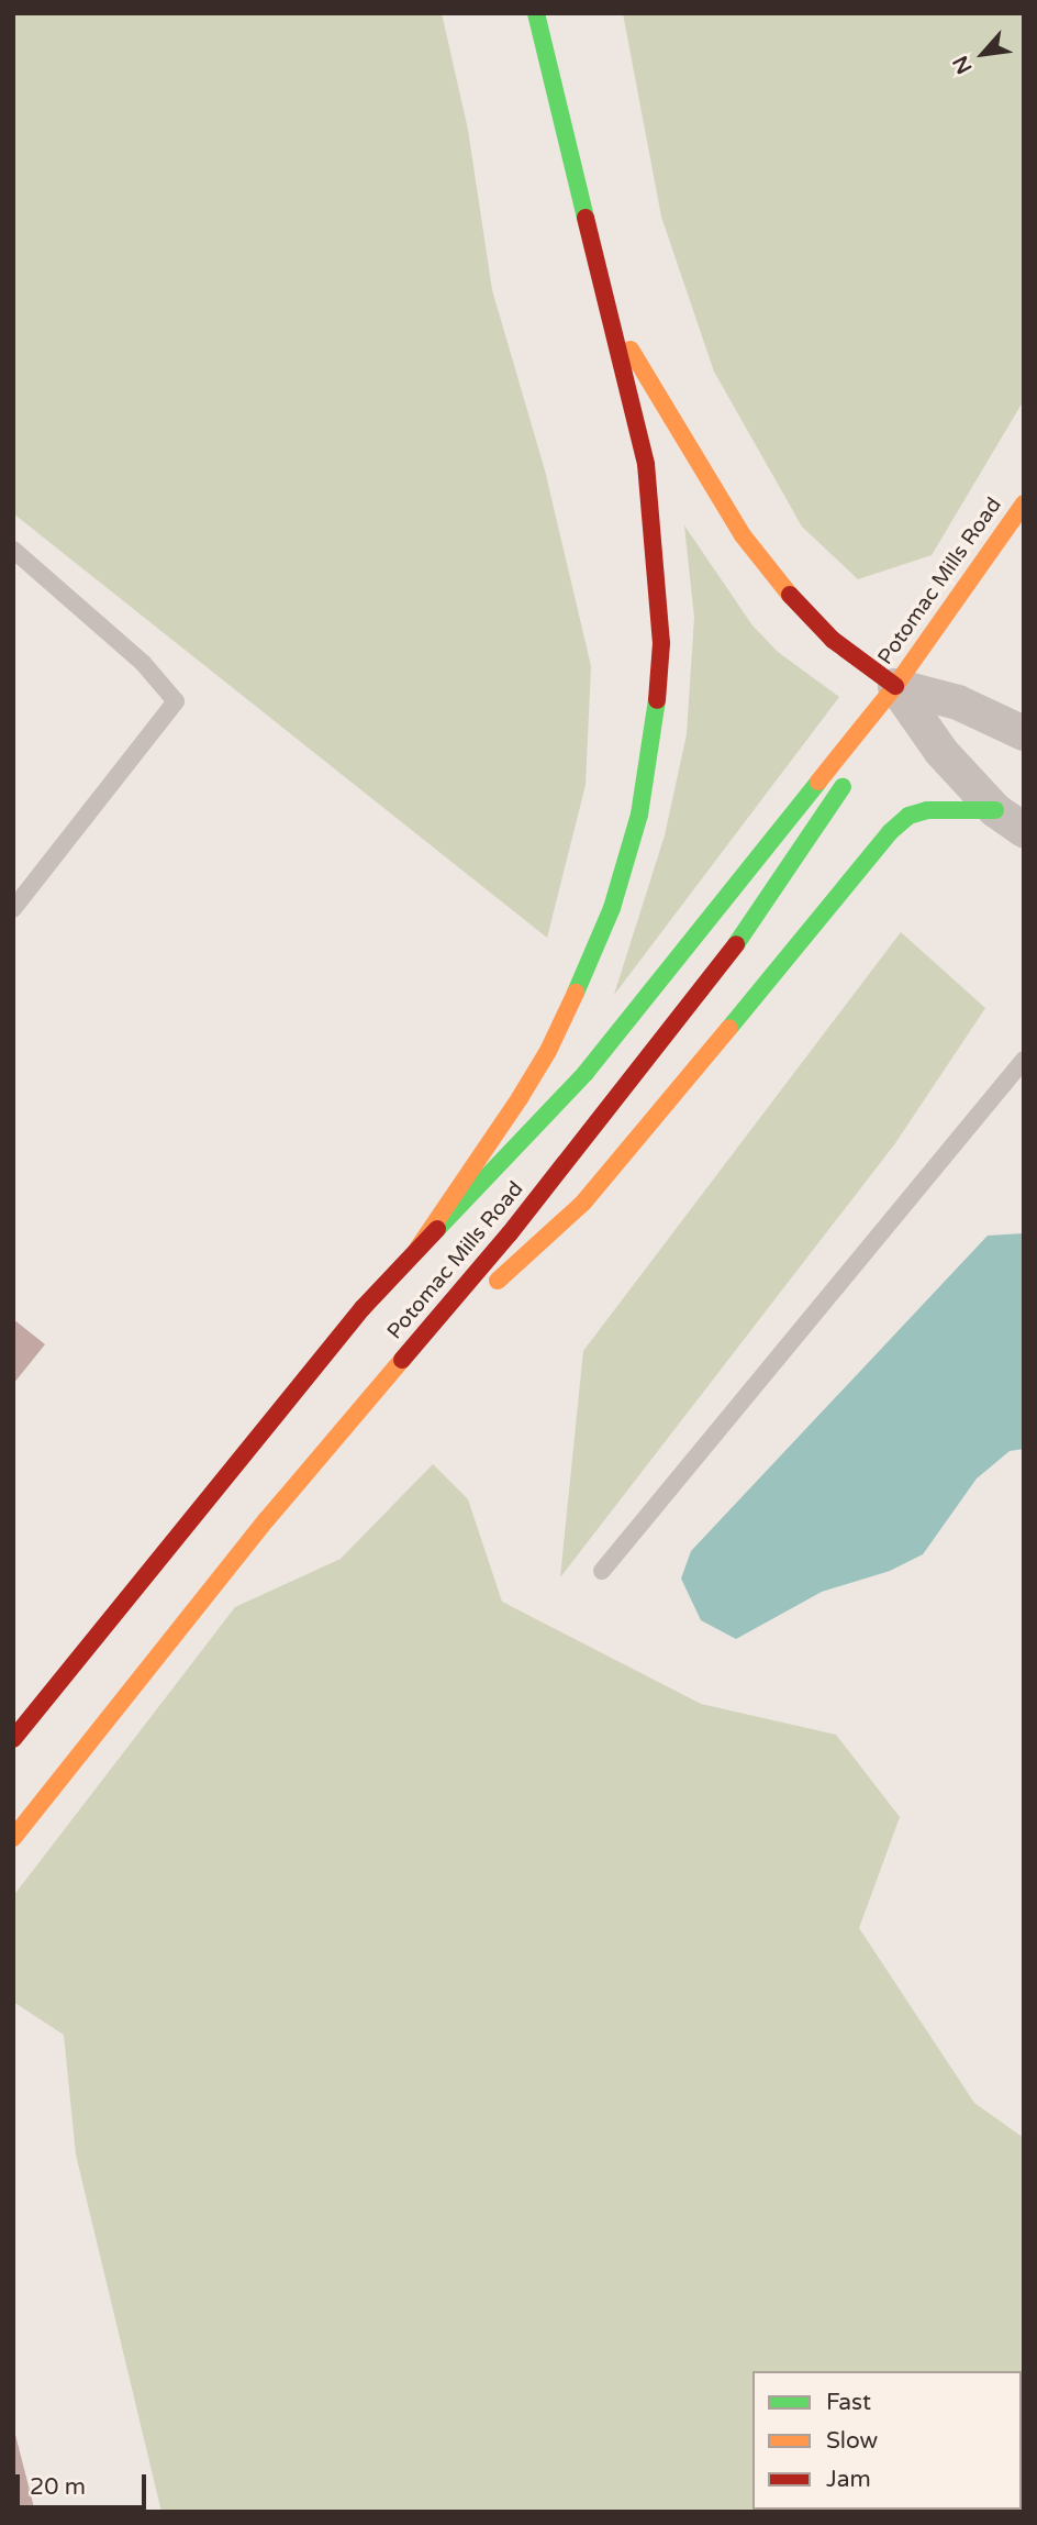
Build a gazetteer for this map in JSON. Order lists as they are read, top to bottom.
{
  "streets": {
    "main road": ["Potomac Mills Road"]
  },
  "legend": ["Fast", "Slow", "Jam"],
  "scale_bar": "20 m",
  "north": "bottom left"
}
